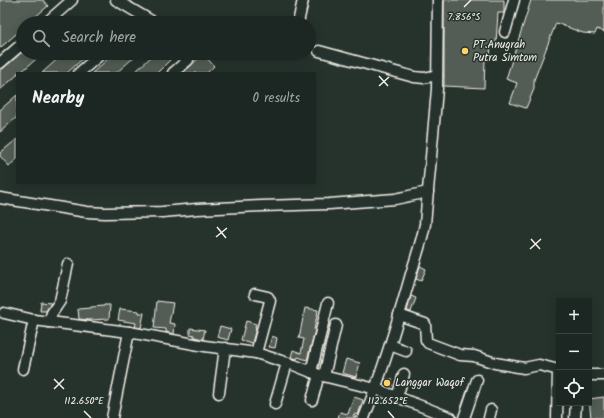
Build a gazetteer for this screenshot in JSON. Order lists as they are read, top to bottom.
{
  "places": ["PT.Anugrah Putra Simtom", "Langgar Waqof"],
  "page": {
    "search": "Search here",
    "heading": ["Nearby", "0 results"],
    "map_buttons": ["+", "−"]
  },
  "coordinates": ["7.856°S", "112.650°E", "112.652°E"]
}
